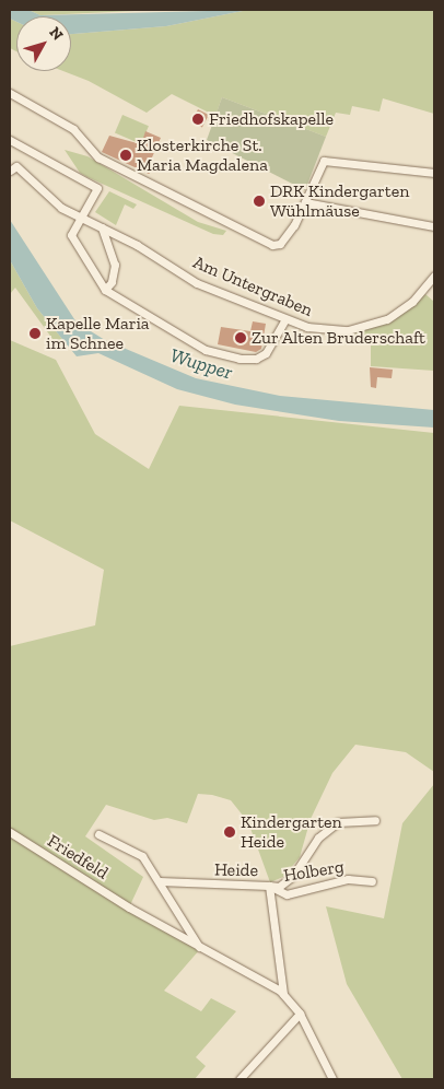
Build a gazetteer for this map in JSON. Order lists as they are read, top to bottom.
{
  "streets": {
    "street": [
      "Am Untergraben",
      "Friedfeld",
      "Heide",
      "Holberg"
    ]
  },
  "crossings": [
    ["Heide", "Holberg"]
  ],
  "water": ["Wupper"],
  "places": [
    "Friedhofskapelle",
    "Klosterkirche St. Maria Magdalena",
    "DRK Kindergarten Wühlmäuse",
    "Kapelle Maria im Schnee",
    "Zur Alten Bruderschaft",
    "Kindergarten Heide"
  ],
  "north": "top right"
}
